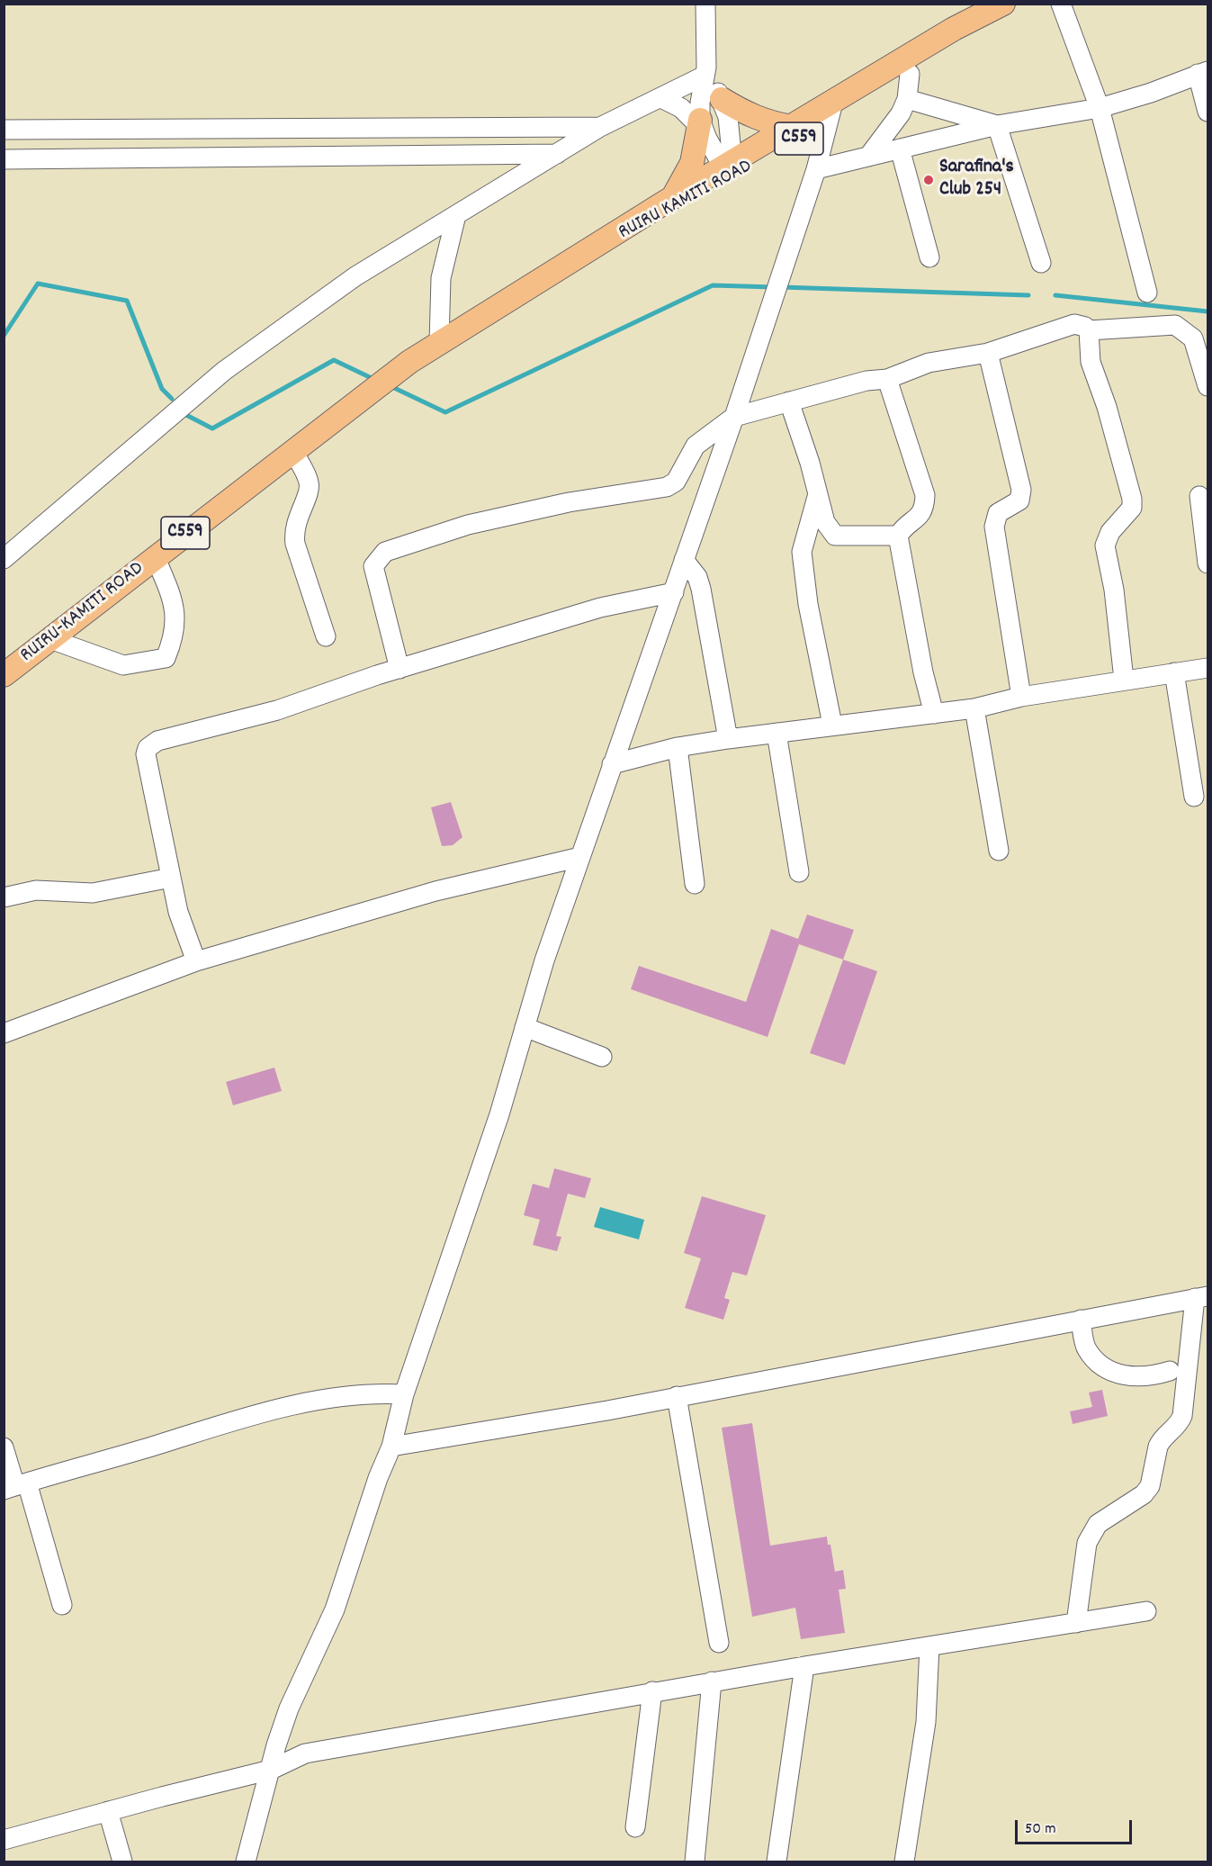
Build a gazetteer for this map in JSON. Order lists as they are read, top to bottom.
{
  "streets": {
    "main road": ["C559", "RUIRU KAMITI ROAD", "RUIRU-KAMITI ROAD"]
  },
  "crossings": [
    ["RUIRU KAMITI ROAD", "RUIRU-KAMITI ROAD"]
  ],
  "places": ["Sarafina's Club 254"],
  "scale_bar": "50 m"
}
